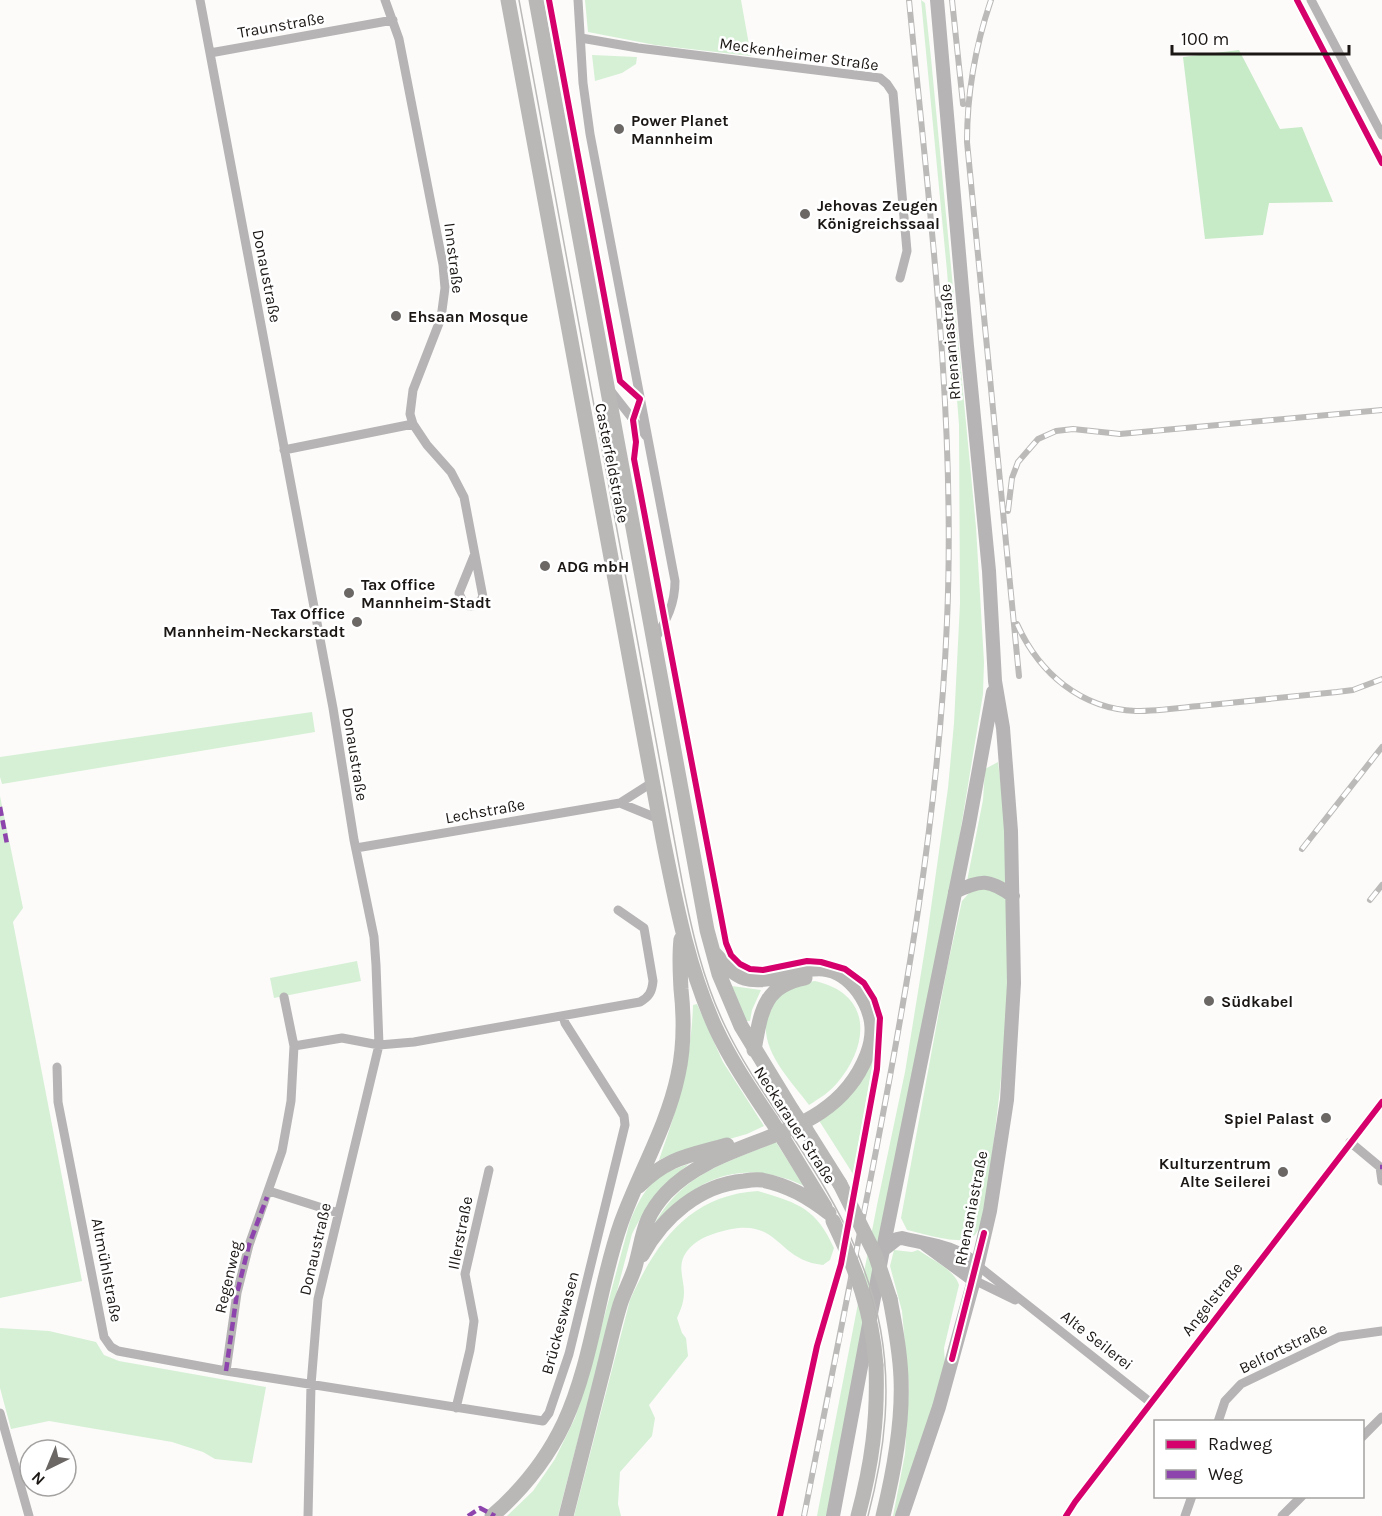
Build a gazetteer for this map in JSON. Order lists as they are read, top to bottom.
{
  "streets": {
    "main road": ["Casterfeldstraße", "Neckarauer Straße"],
    "street": [
      "Traunstraße",
      "Meckenheimer Straße",
      "Innstraße",
      "Donaustraße",
      "Rhenaniastraße",
      "Lechstraße",
      "Illerstraße",
      "Altmühlstraße",
      "Regenweg",
      "Angelstraße",
      "Brückeswasen",
      "Alte Seilerei",
      "Belfortstraße"
    ]
  },
  "crossings": [
    ["Traunstraße", "Innstraße"],
    ["Traunstraße", "Donaustraße"],
    ["Meckenheimer Straße", "Casterfeldstraße"],
    ["Donaustraße", "Lechstraße"],
    ["Donaustraße", "Altmühlstraße"],
    ["Donaustraße", "Brückeswasen"],
    ["Rhenaniastraße", "Alte Seilerei"],
    ["Casterfeldstraße", "Lechstraße"],
    ["Casterfeldstraße", "Neckarauer Straße"],
    ["Illerstraße", "Brückeswasen"],
    ["Altmühlstraße", "Regenweg"],
    ["Altmühlstraße", "Brückeswasen"],
    ["Angelstraße", "Alte Seilerei"]
  ],
  "places": [
    "Power Planet Mannheim",
    "Jehovas Zeugen Königreichssaal",
    "Ehsaan Mosque",
    "ADG mbH",
    "Tax Office Mannheim-Stadt",
    "Tax Office Mannheim-Neckarstadt",
    "Südkabel",
    "Spiel Palast",
    "Kulturzentrum Alte Seilerei"
  ],
  "legend": ["Radweg", "Weg"],
  "scale_bar": "100 m",
  "north": "bottom left"
}
